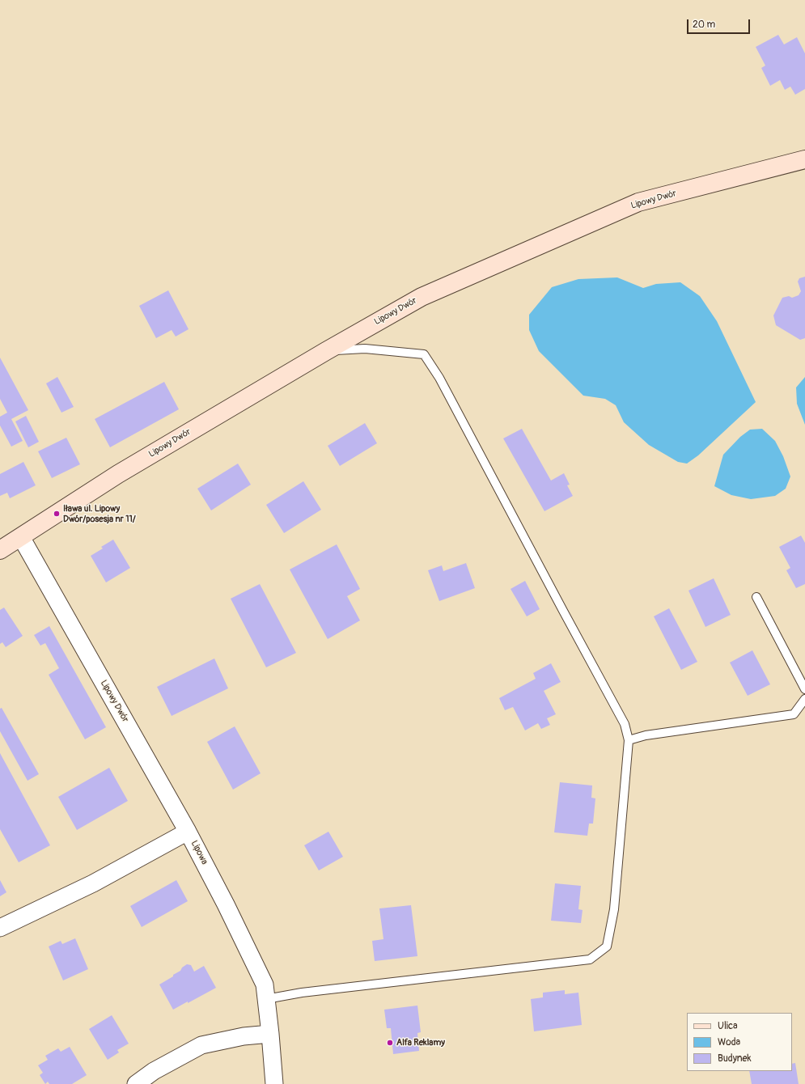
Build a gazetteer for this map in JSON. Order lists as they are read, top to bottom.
{
  "streets": {
    "street": ["Lipowy Dwór", "Lipowa"]
  },
  "crossings": [
    ["Lipowy Dwór", "Lipowa"]
  ],
  "places": ["Iława ul. Lipowy Dwór/posesja nr 11/", "Alfa Reklamy"],
  "legend": ["Ulica", "Woda", "Budynek"],
  "scale_bar": "20 m"
}
